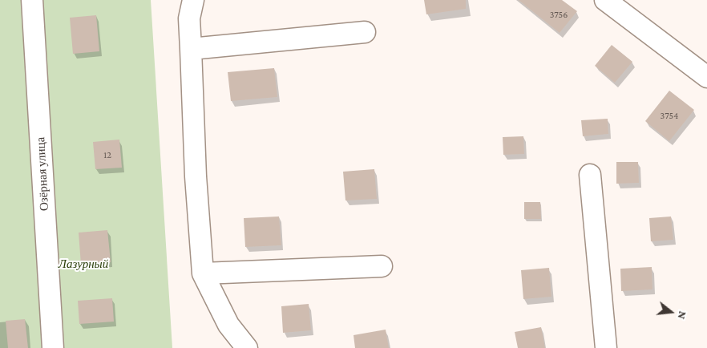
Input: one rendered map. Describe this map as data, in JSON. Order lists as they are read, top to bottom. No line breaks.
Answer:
{"streets":{"street":["Озёрная улица"]},"parks":["Лазурный"],"house_numbers":["3756","3754","12"],"north":"right"}
